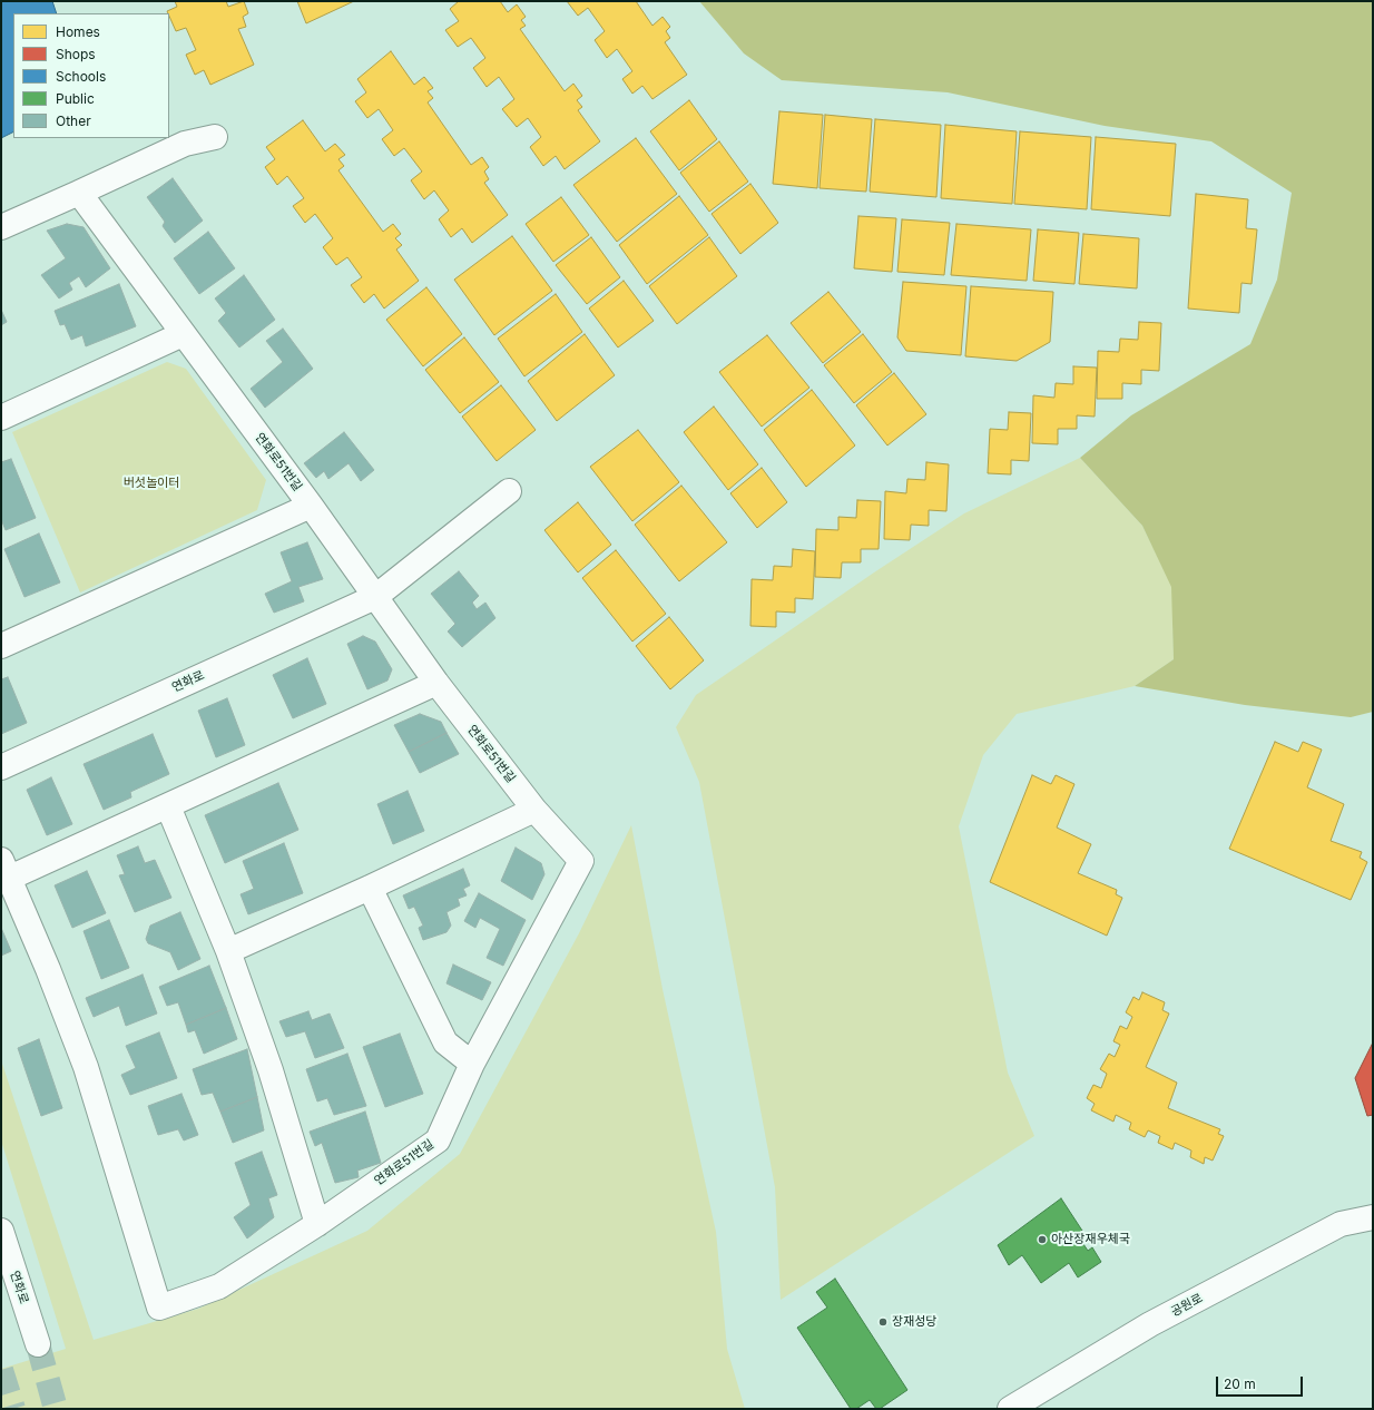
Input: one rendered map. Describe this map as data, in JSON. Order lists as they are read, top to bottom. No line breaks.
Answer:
{"streets":{"street":["연화로51번길","연화로","공원로"]},"crossings":[["연화로51번길","연화로"]],"parks":["버섯놀이터"],"places":["아산장재우체국","장재성당"],"legend":["Homes","Shops","Schools","Public","Other"],"scale_bar":"20 m"}
